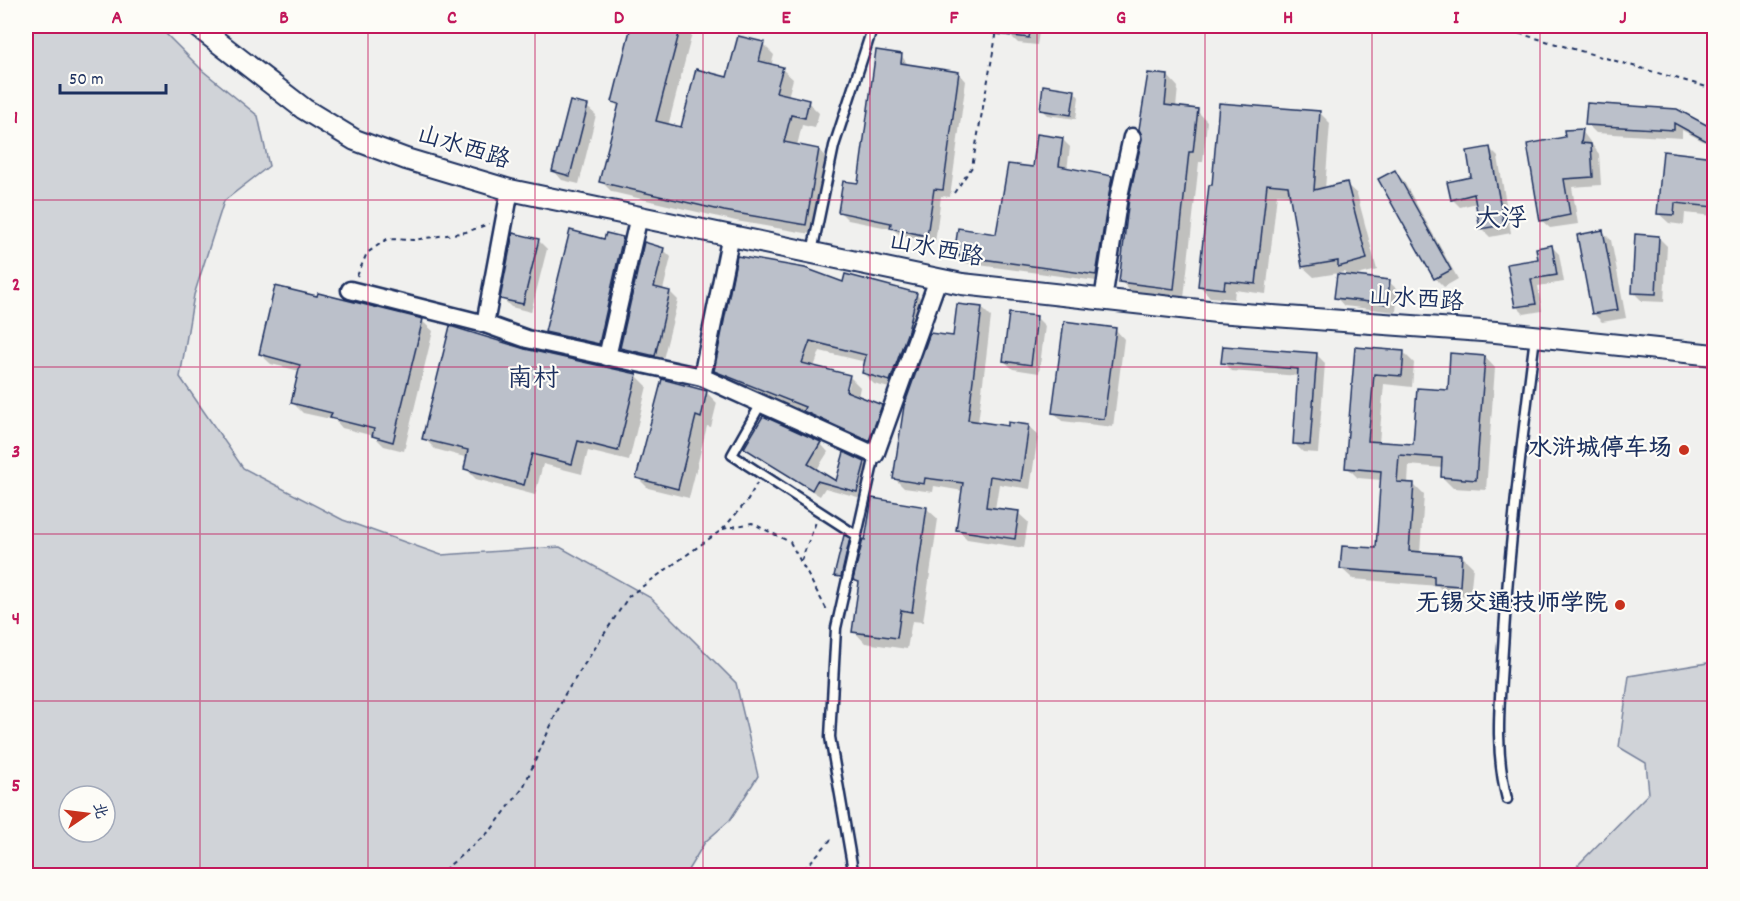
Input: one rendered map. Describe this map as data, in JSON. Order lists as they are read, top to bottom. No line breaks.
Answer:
{"streets":{"street":["山水西路"]},"districts":["大浮","南村"],"places":["水浒城停车场","无锡交通技师学院"],"scale_bar":"50 m","north":"right","grid":{"columns":["A","B","C","D","E","F","G","H","I","J"],"rows":["1","2","3","4","5"]}}
